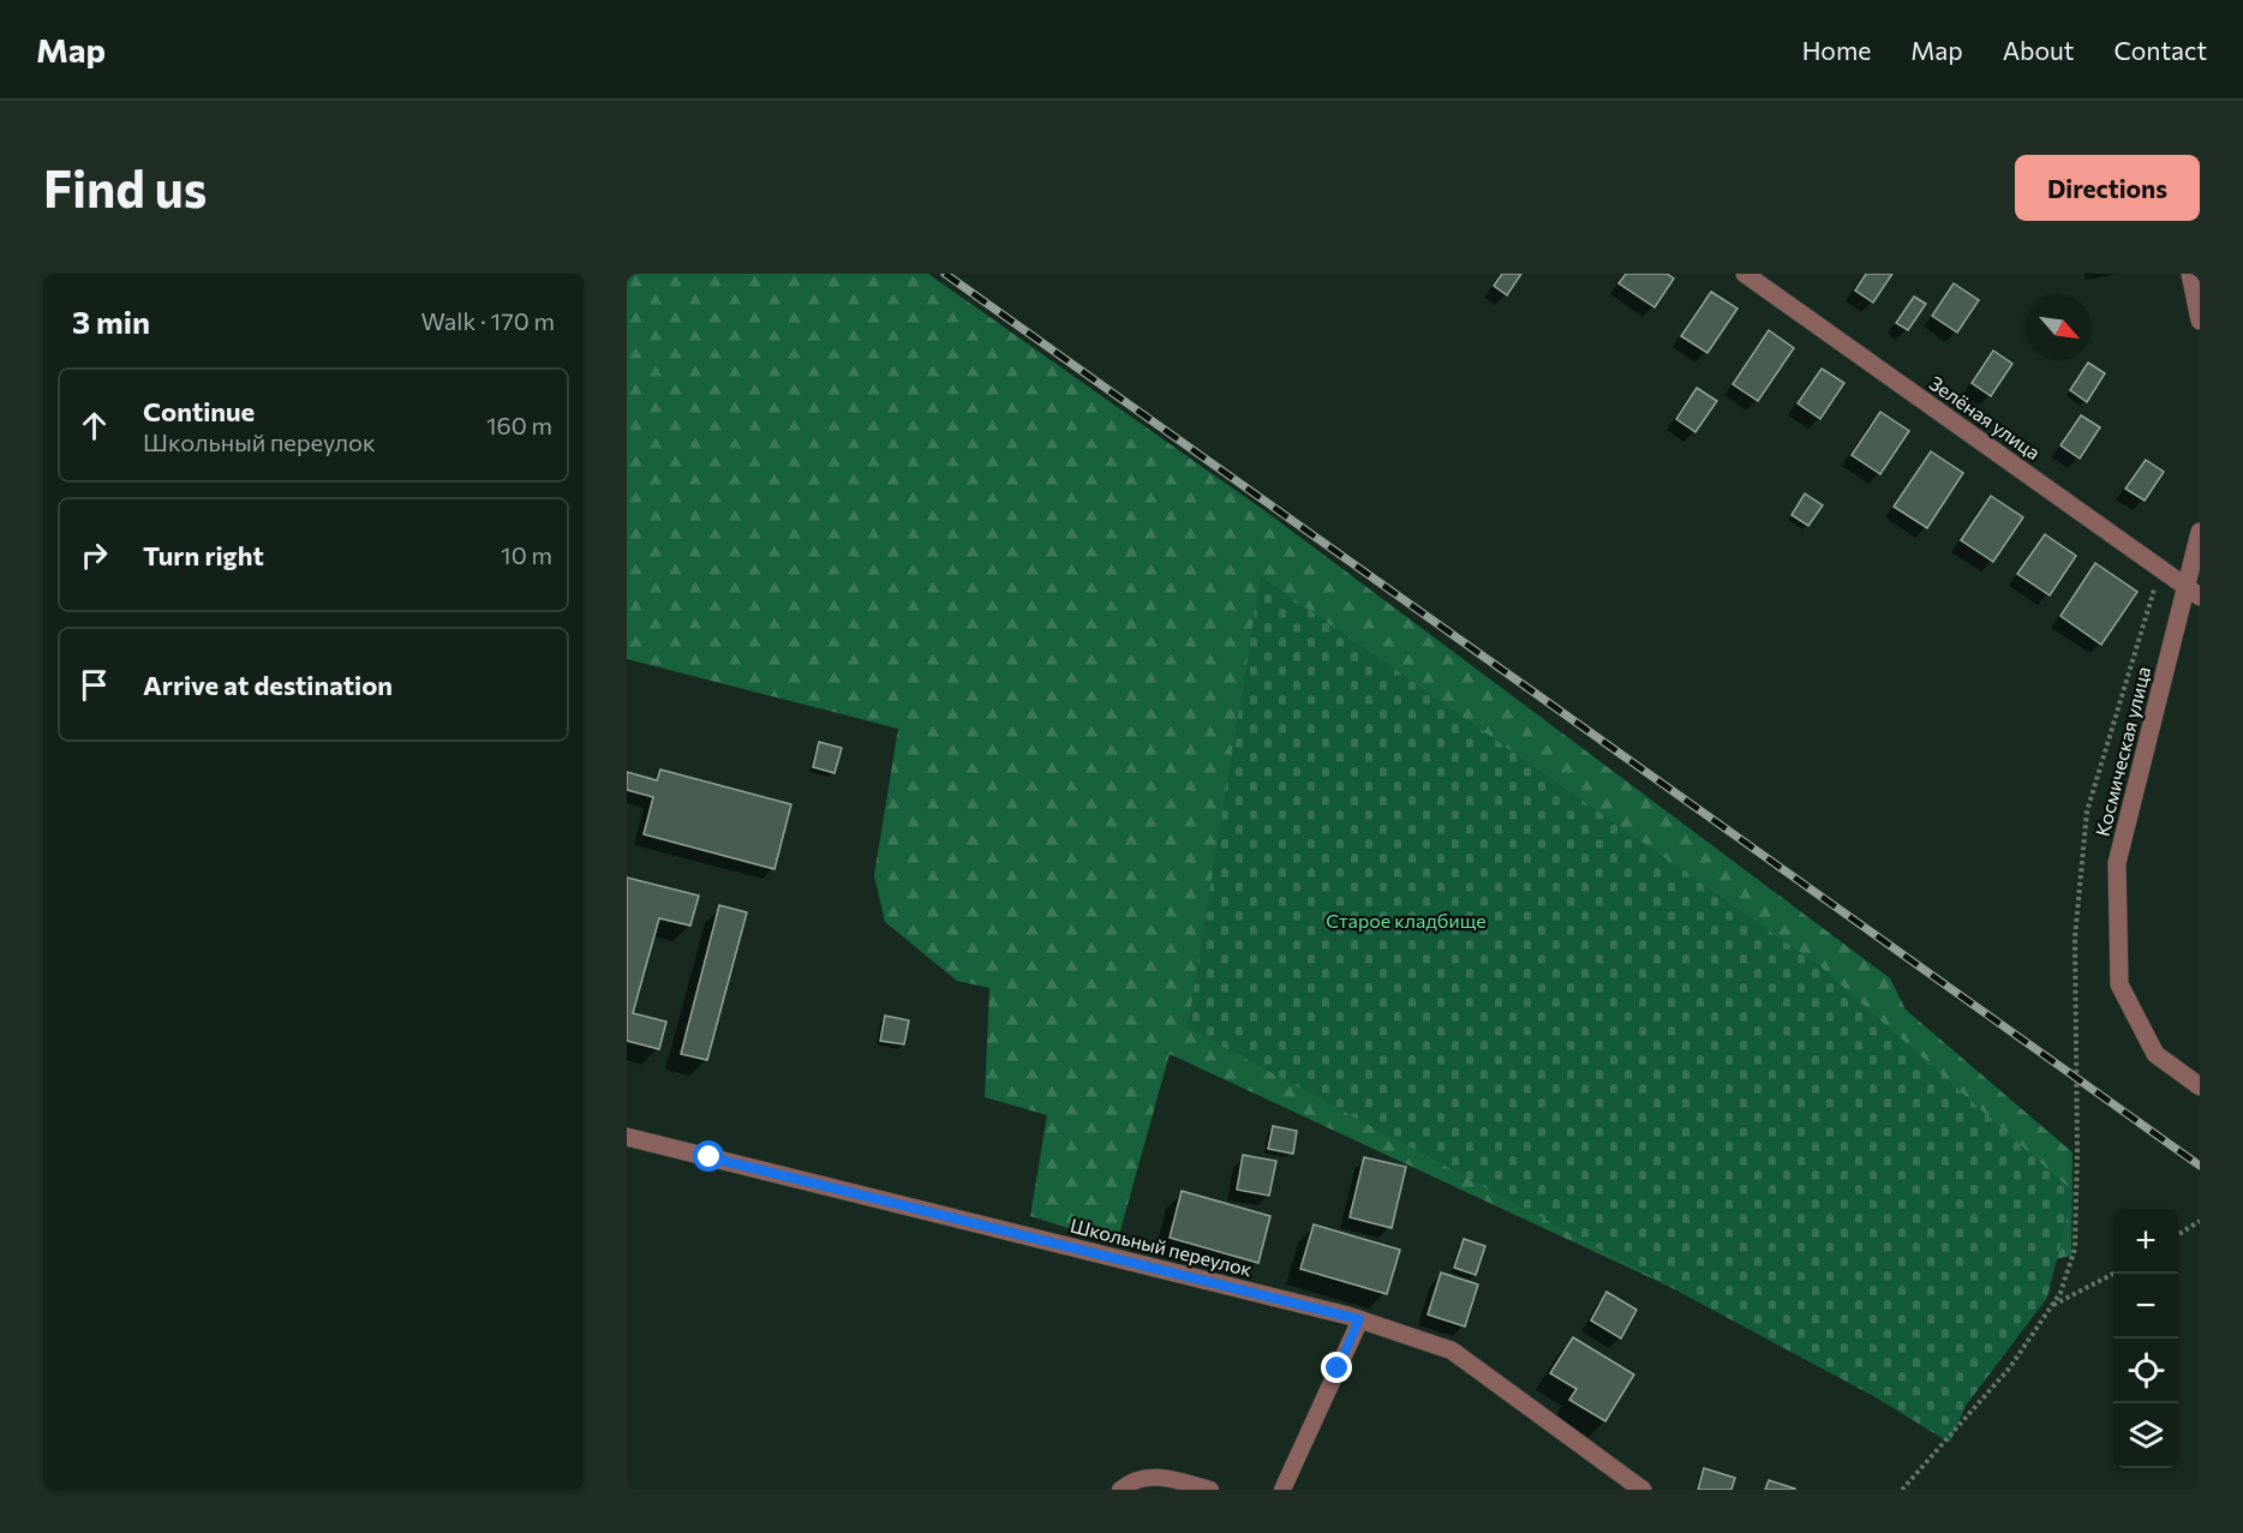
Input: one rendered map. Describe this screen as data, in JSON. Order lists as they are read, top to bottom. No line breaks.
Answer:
{"streets":{"street":["Зелёная улица","Космическая улица","Школьный переулок"]},"crossings":[["Зелёная улица","Космическая улица"]],"parks":["Старое кладбище"],"north":"bottom right","page":{"header":"Map","nav":["Home","Map","About","Contact"],"buttons":"Directions","title":"Find us","heading":["3 min","Walk · 170 m"],"list":[["Continue","Школьный переулок","160 m"],["Turn right","10 m"],"Arrive at destination"],"map_buttons":["+","−"]}}
